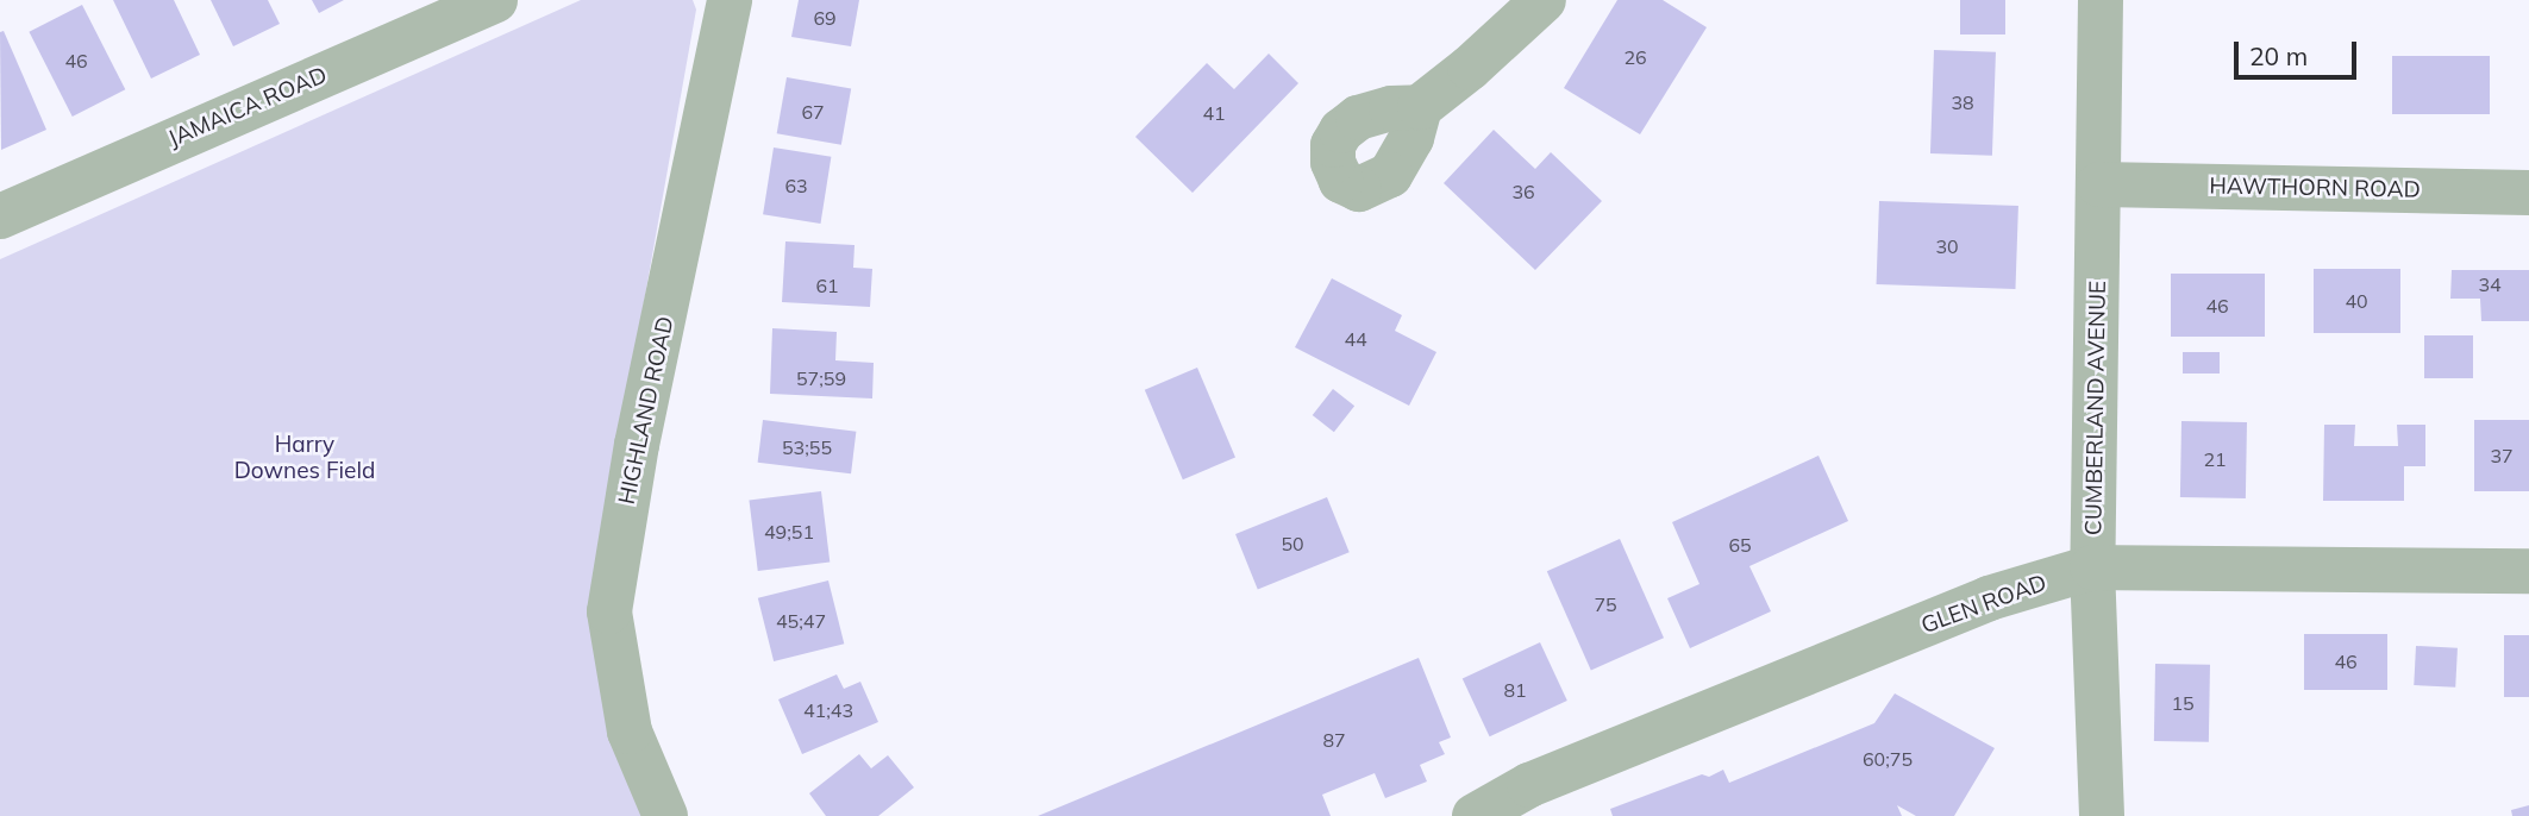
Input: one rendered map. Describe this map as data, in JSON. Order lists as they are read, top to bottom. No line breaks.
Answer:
{"streets":{"street":["JAMAICA ROAD","HAWTHORN ROAD","CUMBERLAND AVENUE","HIGHLAND ROAD","GLEN ROAD"]},"crossings":[["HAWTHORN ROAD","CUMBERLAND AVENUE"],["CUMBERLAND AVENUE","GLEN ROAD"]],"parks":["Harry Downes Field"],"house_numbers":["69","26","46","38","67","41","63","36","30","34","61","40","46","44","57;59","53;55","37","21","49;51","50","65","75","45;47","46","81","15","41;43","87","60;75"],"scale_bar":"20 m"}
